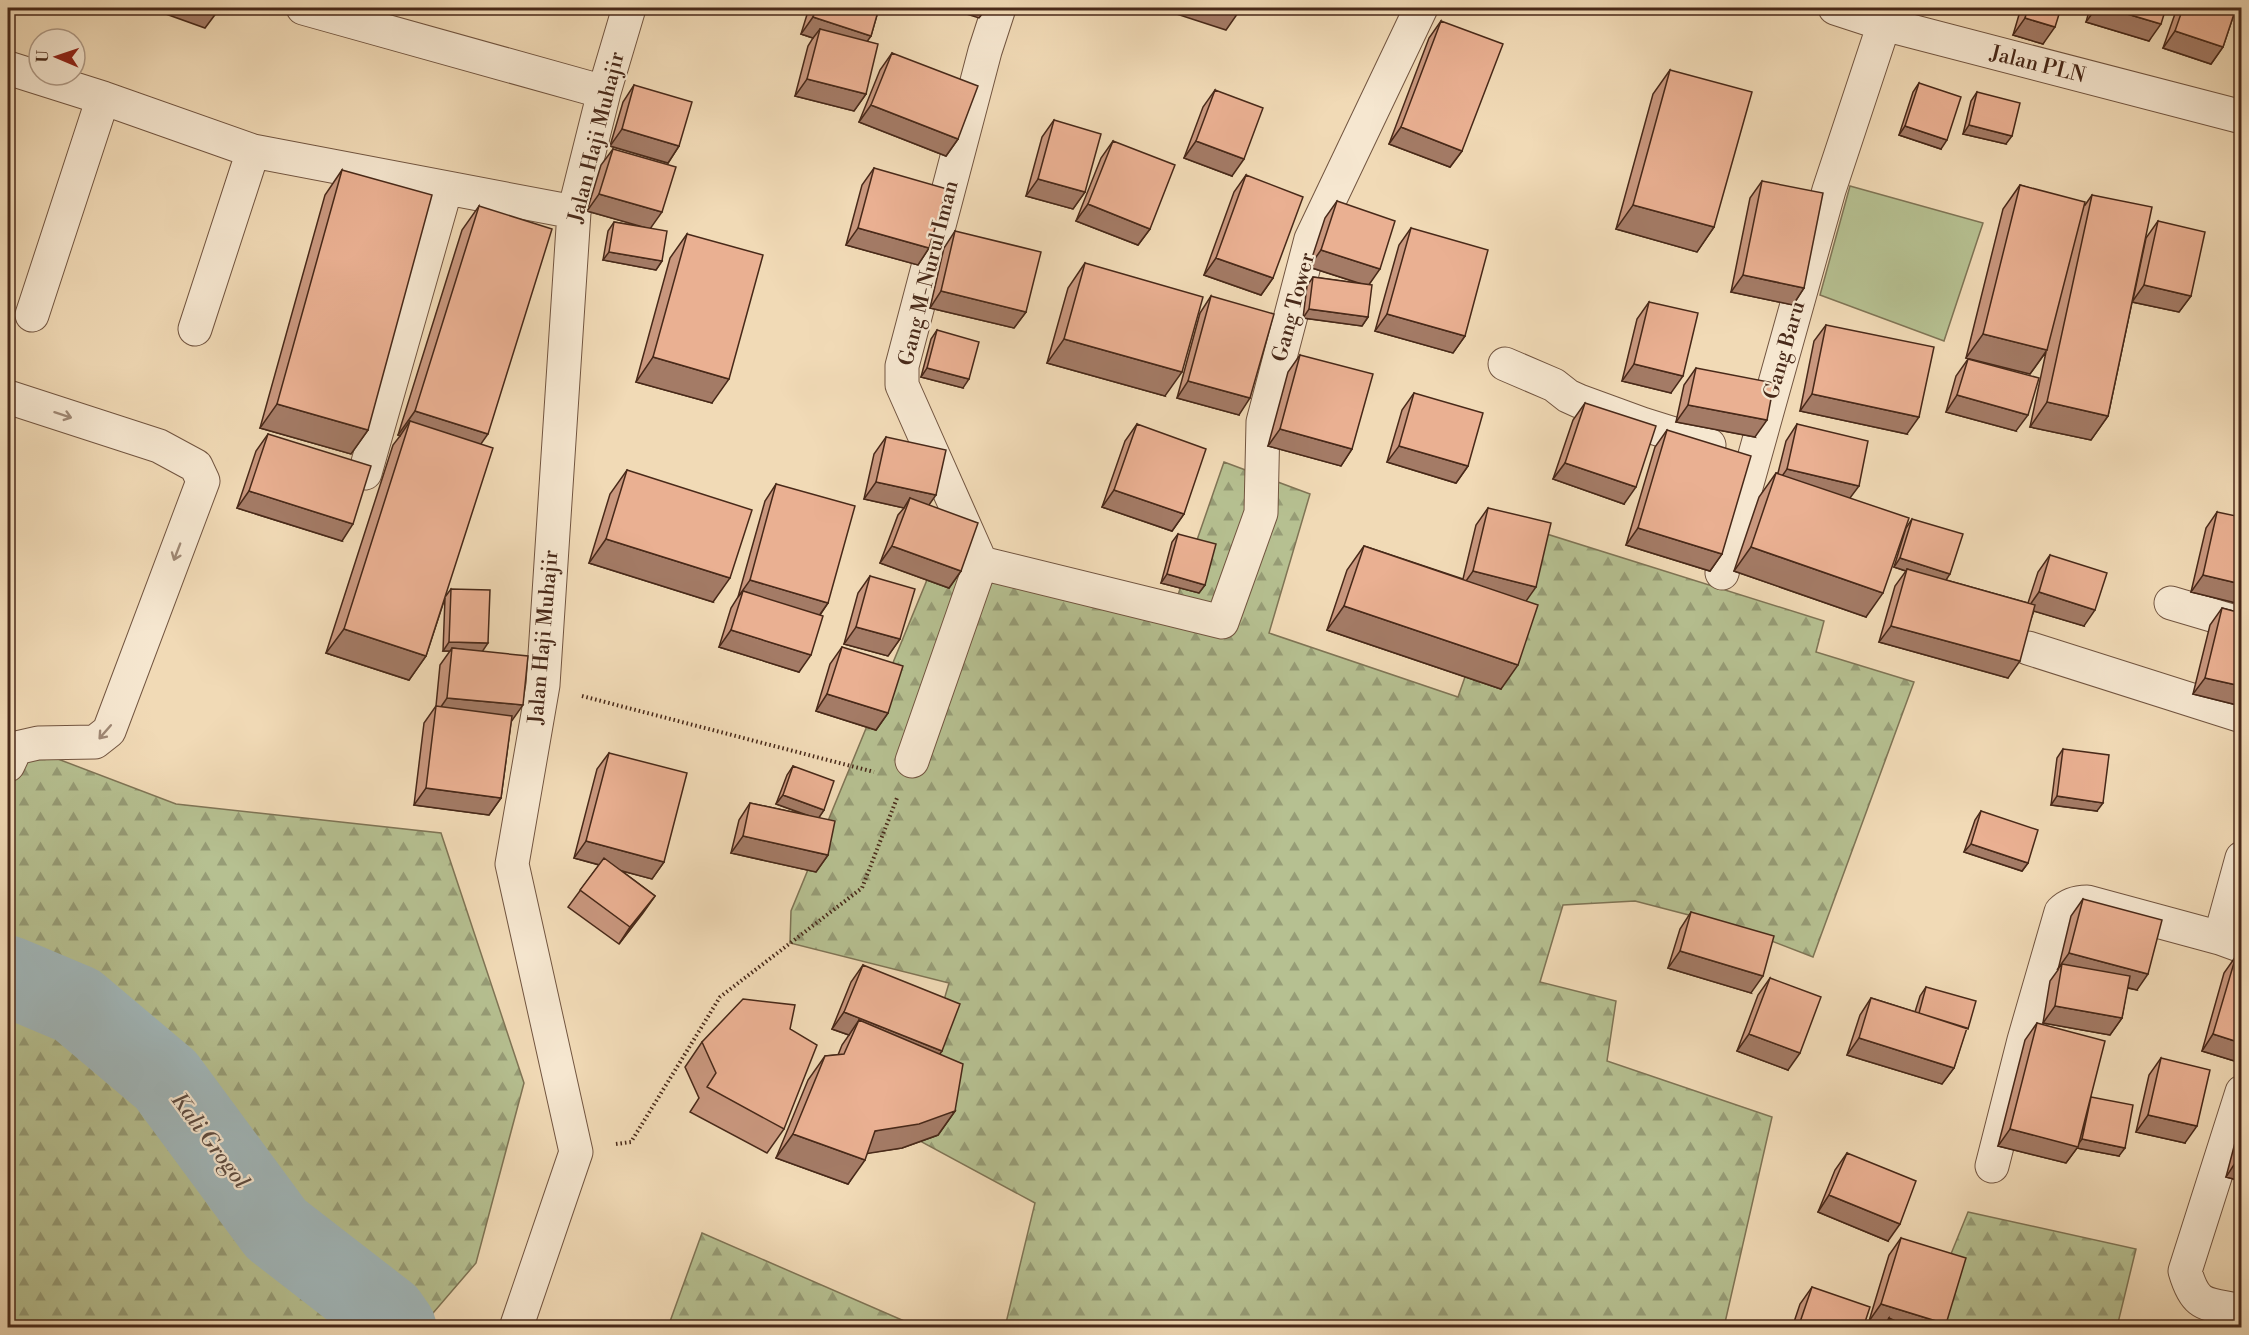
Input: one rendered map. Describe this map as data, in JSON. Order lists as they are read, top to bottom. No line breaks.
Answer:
{"streets":{"street":["Jalan PLN","Jalan Haji Muhajir","Gang M-Nurul Iman","Gang Tower","Gang Baru"]},"crossings":[["Jalan PLN","Gang Baru"],["Gang M-Nurul Iman","Gang Tower"]],"water":["Kali Grogol"],"north":"left"}
